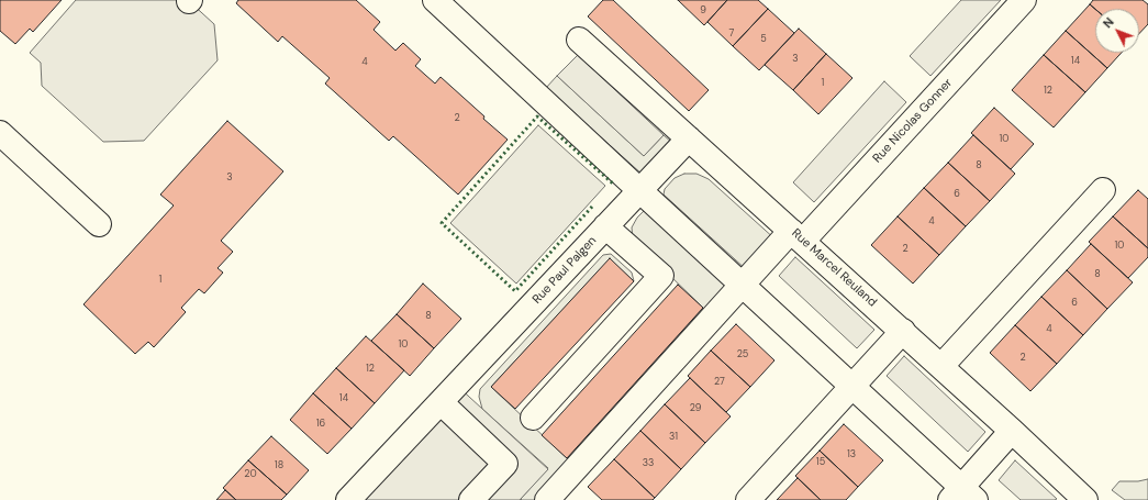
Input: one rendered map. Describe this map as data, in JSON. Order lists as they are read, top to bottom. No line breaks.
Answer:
{"streets":{"street":["Rue Nicolas Gonner","Rue Marcel Reuland","Rue Paul Palgen"]},"crossings":[["Rue Nicolas Gonner","Rue Marcel Reuland"],["Rue Marcel Reuland","Rue Paul Palgen"]],"house_numbers":["9","7","5","3","14","4","1","12","2","10","8","3","6","4","10","2","8","1","6","8","4","10","25","2","12","27","14","29","16","31","13","15","33","18","20"],"north":"top left"}
